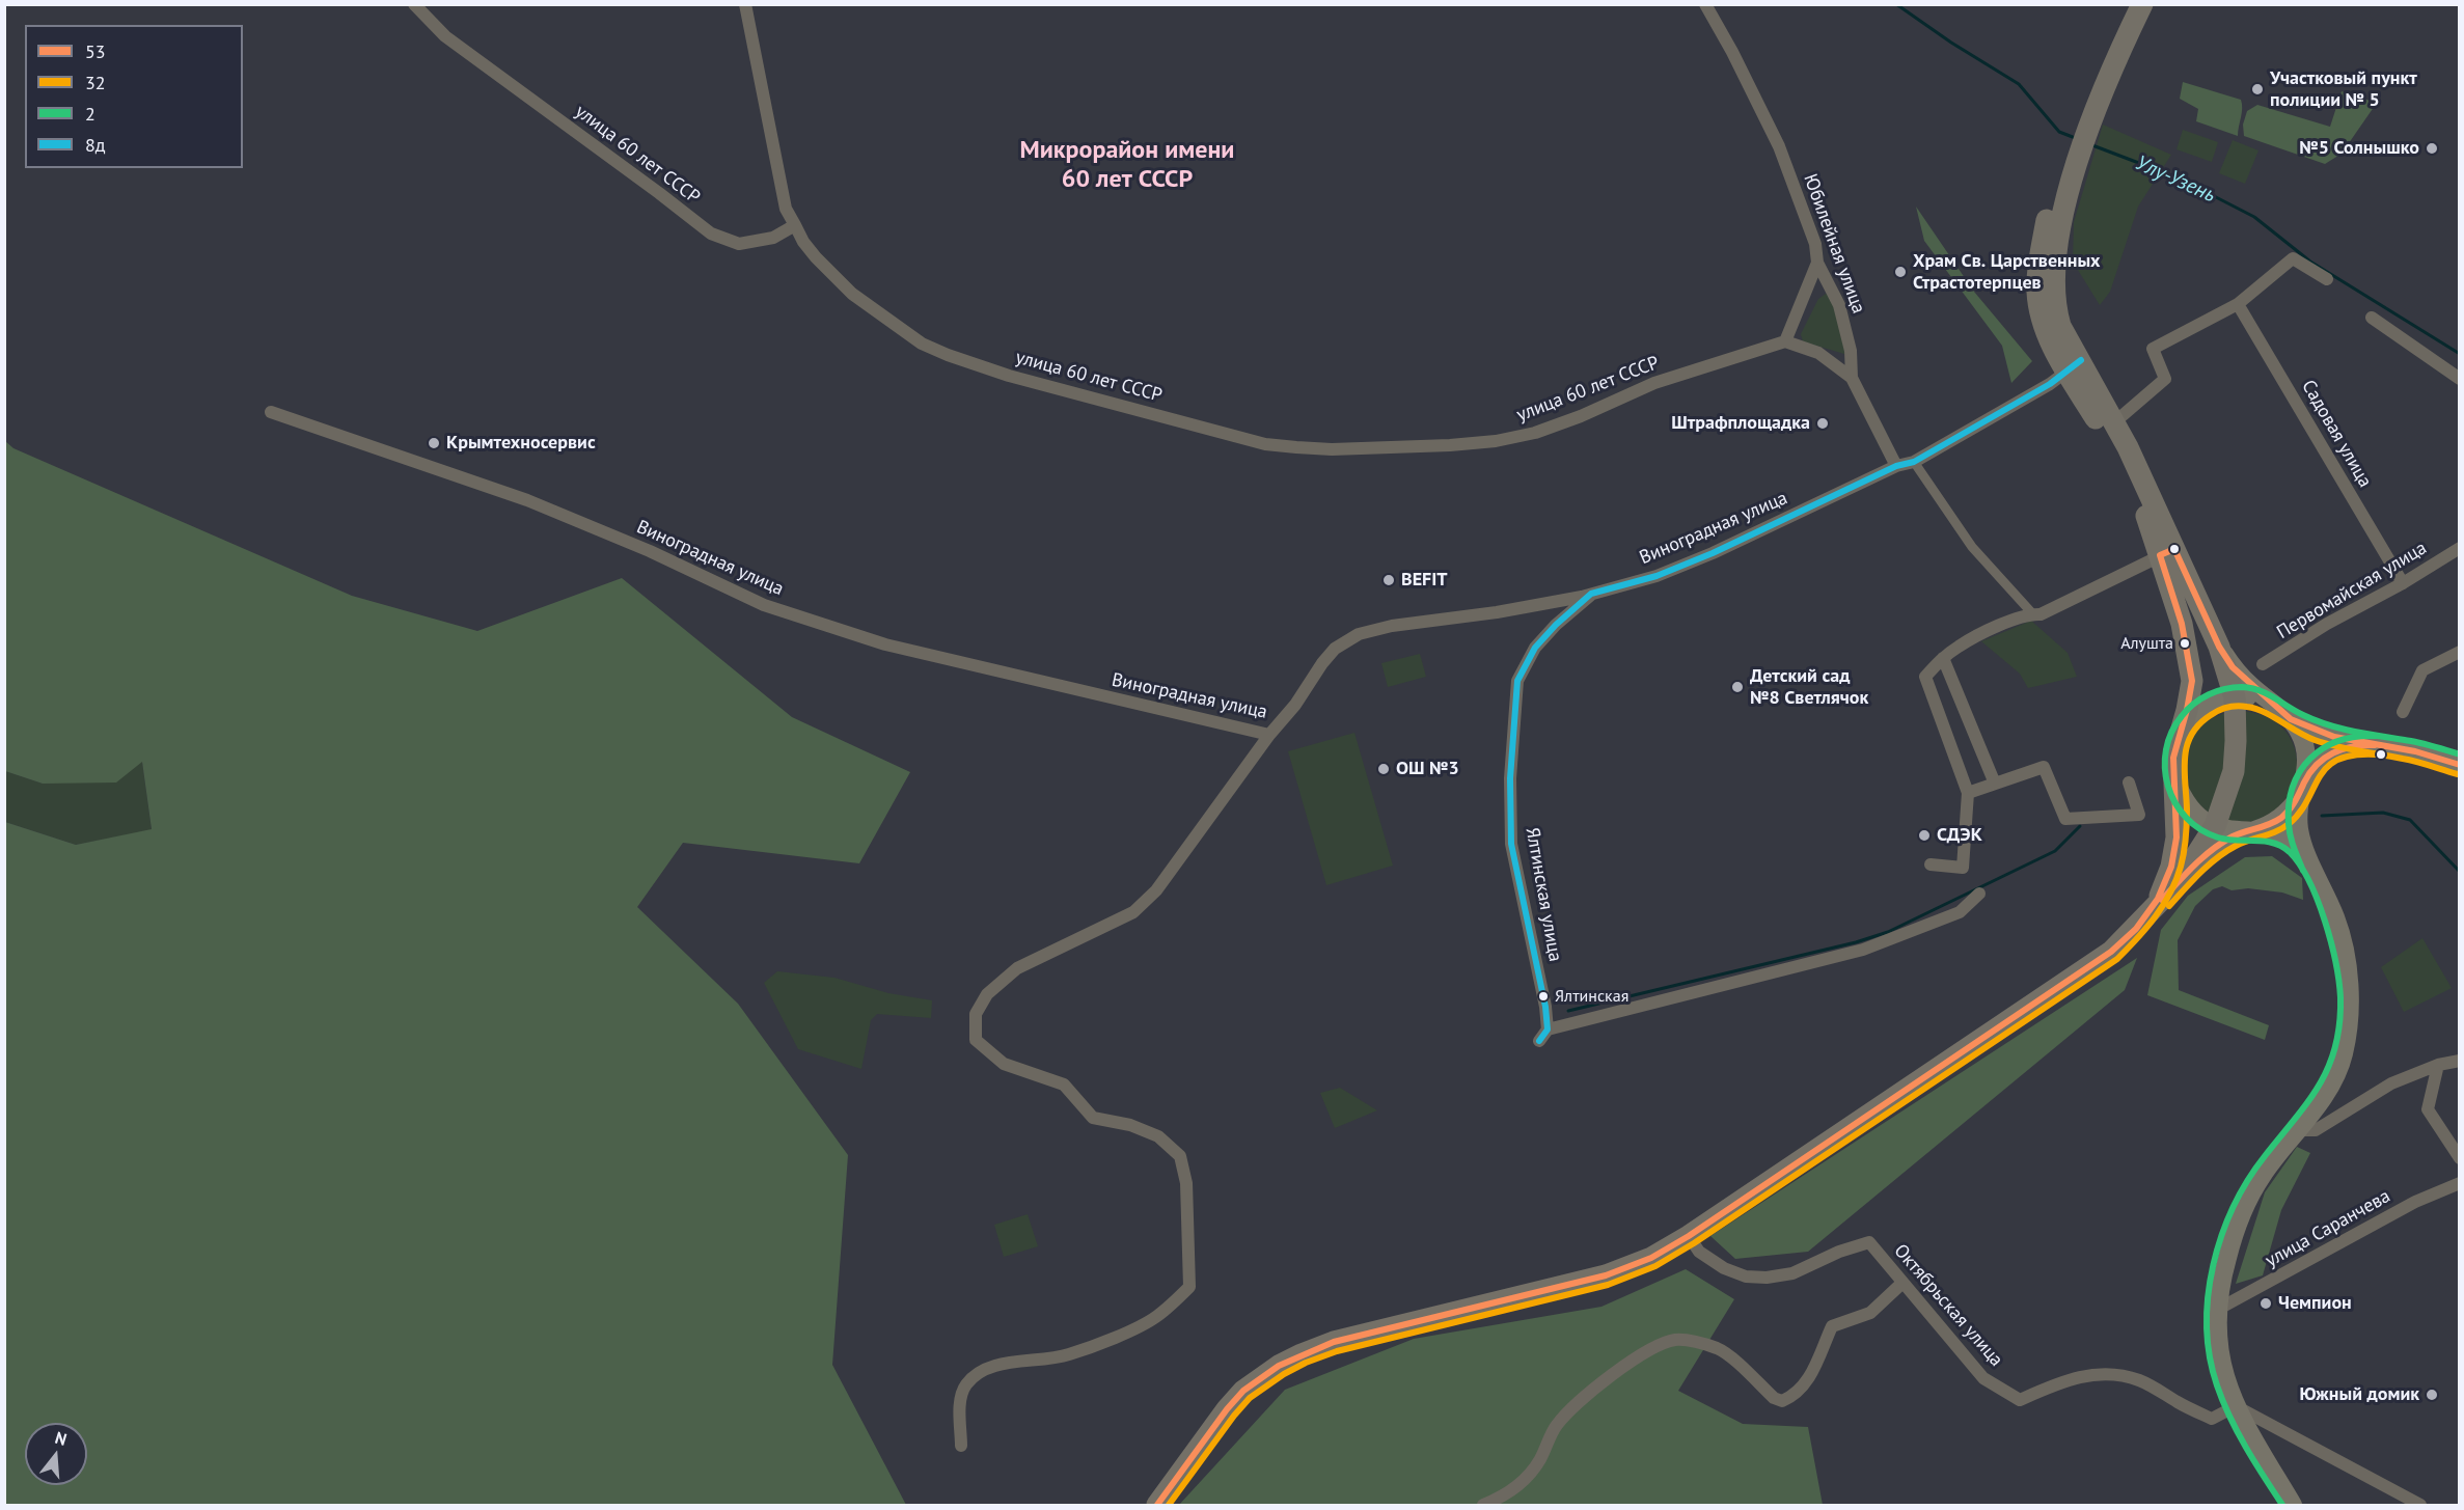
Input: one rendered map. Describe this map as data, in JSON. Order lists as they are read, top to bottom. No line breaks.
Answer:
{"streets":{"street":["улица 60 лет СССР","Юбилейная улица","Садовая улица","Виноградная улица","Первомайская улица","Ялтинская улица","улица Саранчева","Октябрьская улица"]},"crossings":[["Юбилейная улица","Виноградная улица"],["Садовая улица","Первомайская улица"],["Виноградная улица","Ялтинская улица"]],"districts":["Микрорайон имени 60 лет СССР"],"water":["Улу-Узень"],"places":["Участковый пункт полиции № 5","№5 Солнышко","Храм Св. Царственных Страстотерпцев","Штрафплощадка","Крымтехносервис","BEFIT","Алушта","Детский сад №8 Светлячок","ОШ №3","СДЭК","Ялтинская","Чемпион","Южный домик"],"lines":["transit line 8д","transit line 53","transit line 2","transit line 32"],"legend":["53","32","2","8д"],"north":"top"}
